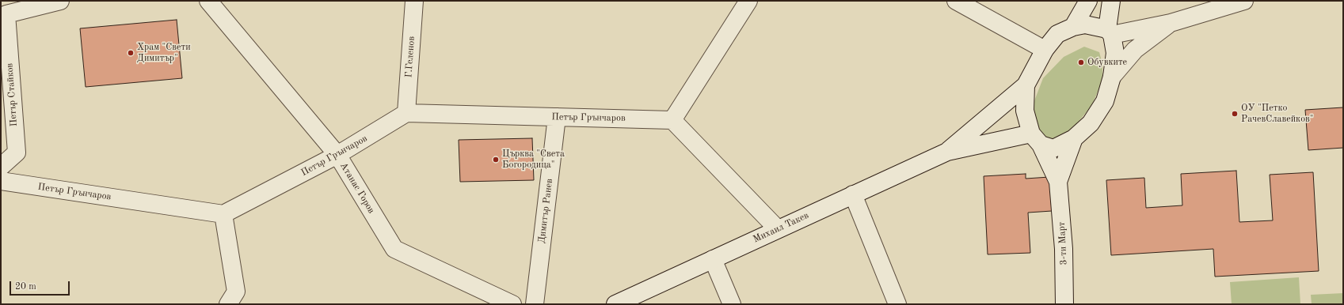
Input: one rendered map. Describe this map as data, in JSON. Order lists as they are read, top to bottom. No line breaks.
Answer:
{"streets":{"street":["Г.Геленов","Петър Стайков","Петър Грънчаров","Атанас Горов","Димитър Ранев","Михаил Такев","3-ти Март"]},"crossings":[["Г.Геленов","Петър Грънчаров"],["Петър Грънчаров","Атанас Горов"],["Петър Грънчаров","Димитър Ранев"]],"places":["Храм \"Свети Димитър\"","Обувките","ОУ \"Петко РачевСлавейков\"","Църква \"Света Богородица\""],"scale_bar":"20 m"}
